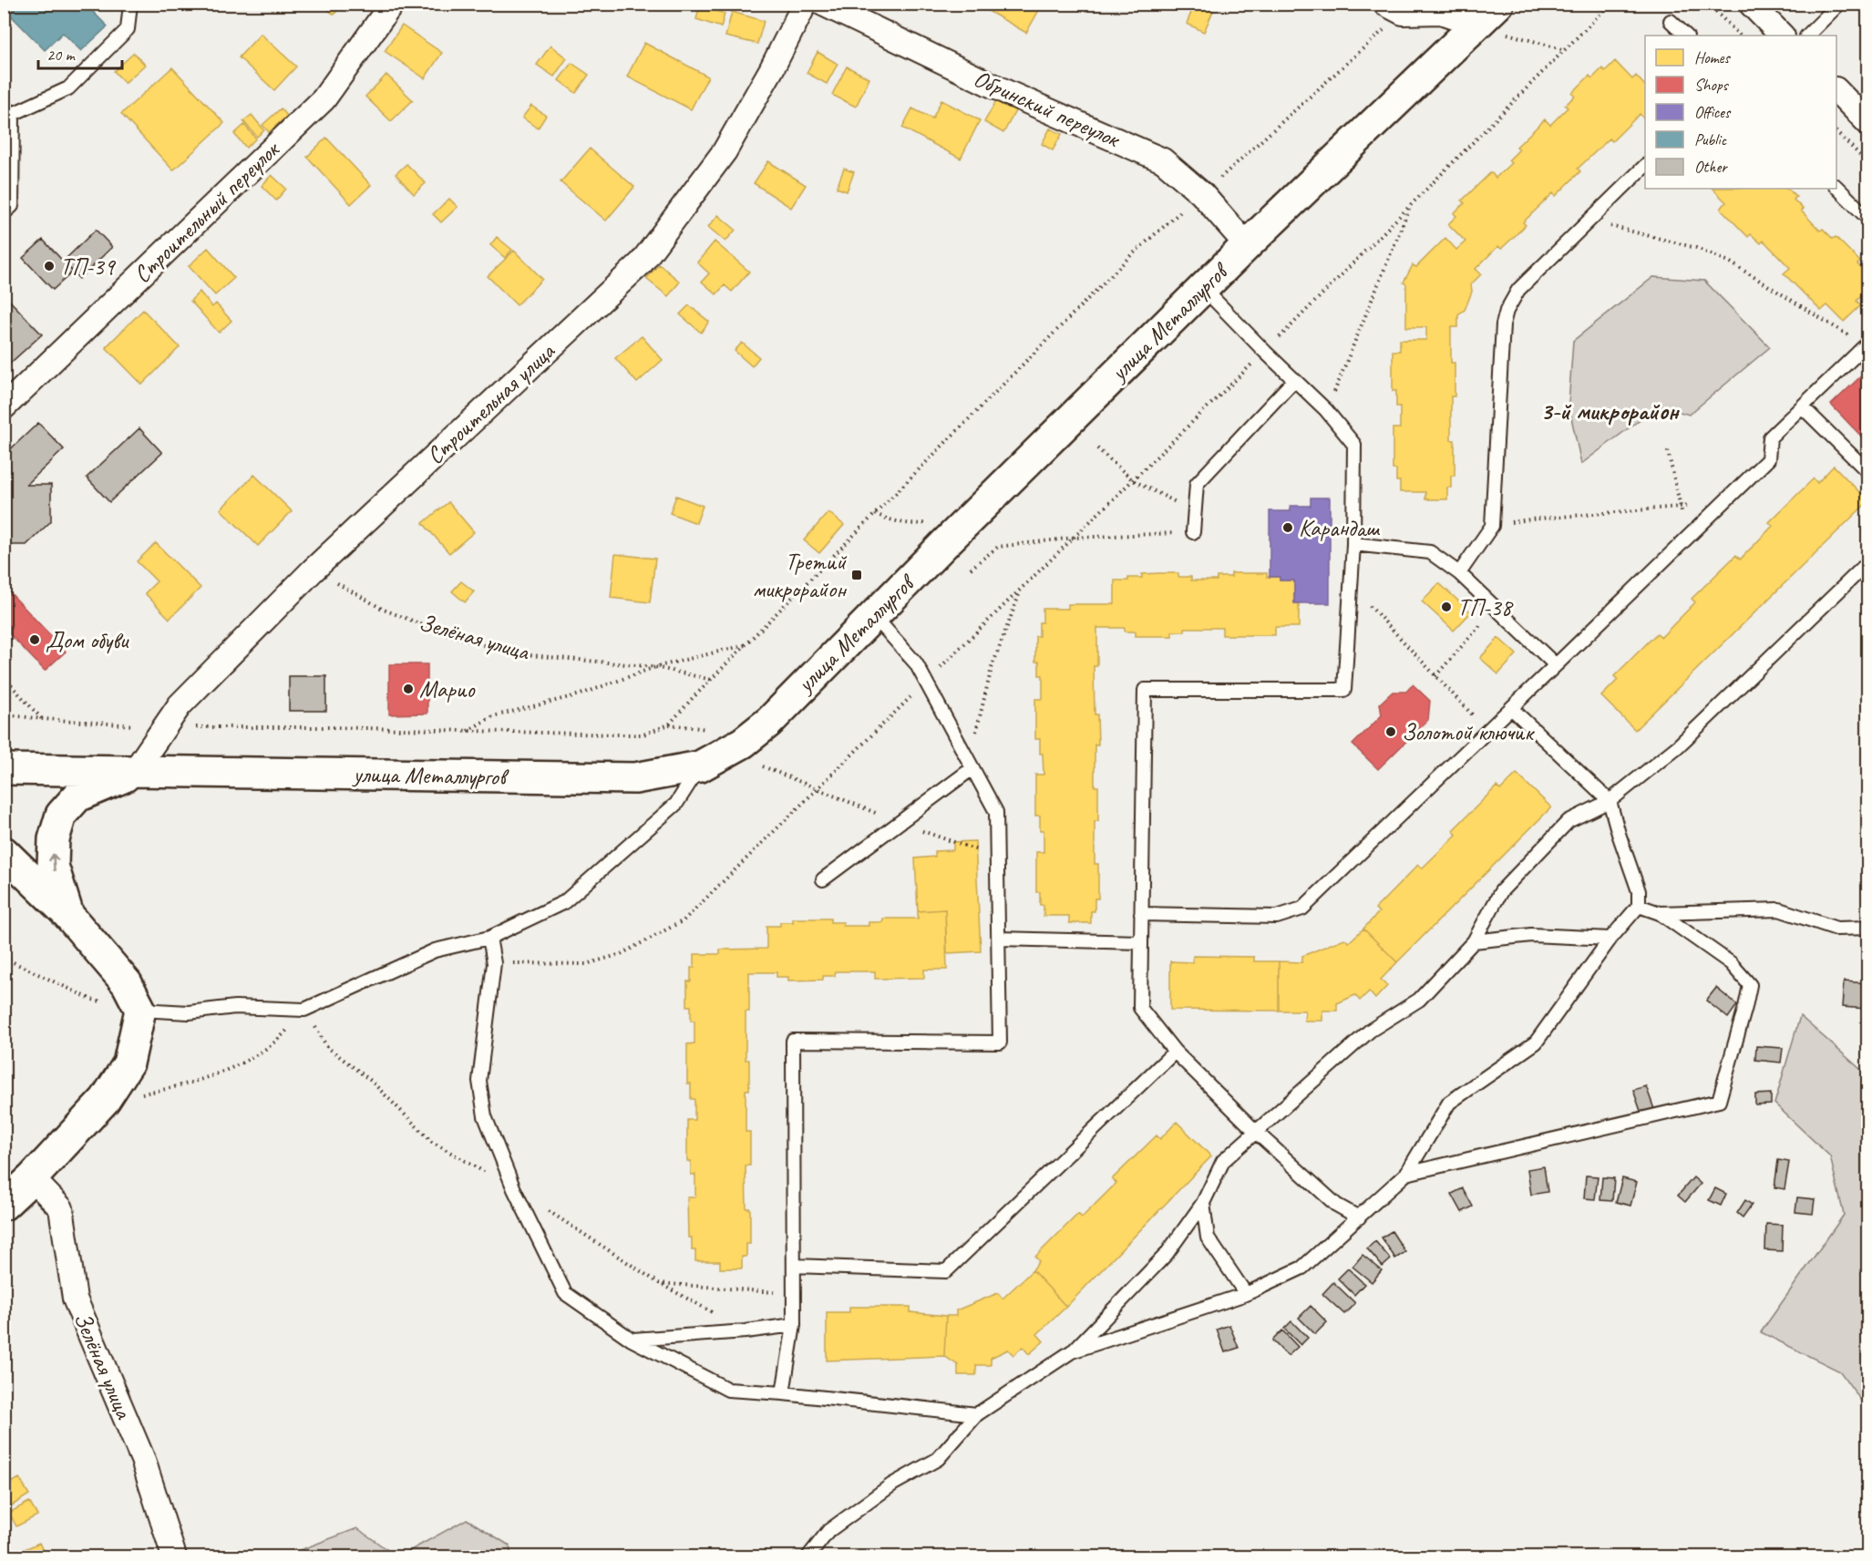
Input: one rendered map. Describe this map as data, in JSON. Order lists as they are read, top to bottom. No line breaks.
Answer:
{"streets":{"street":["Обринский переулок","Строительный переулок","улица Металлургов","Строительная улица","Зелёная улица"]},"crossings":[["Обринский переулок","улица Металлургов"],["улица Металлургов","Строительная улица"],["Строительная улица","Зелёная улица"]],"districts":["3-й микрорайон"],"places":{"other":["ТП-39","Карандаш","ТП-38","Дом обуви","Марио","Золотой ключик"],"transit":["Третий микрорайон"]},"legend":["Homes","Shops","Offices","Public","Other"],"scale_bar":"20 m"}
